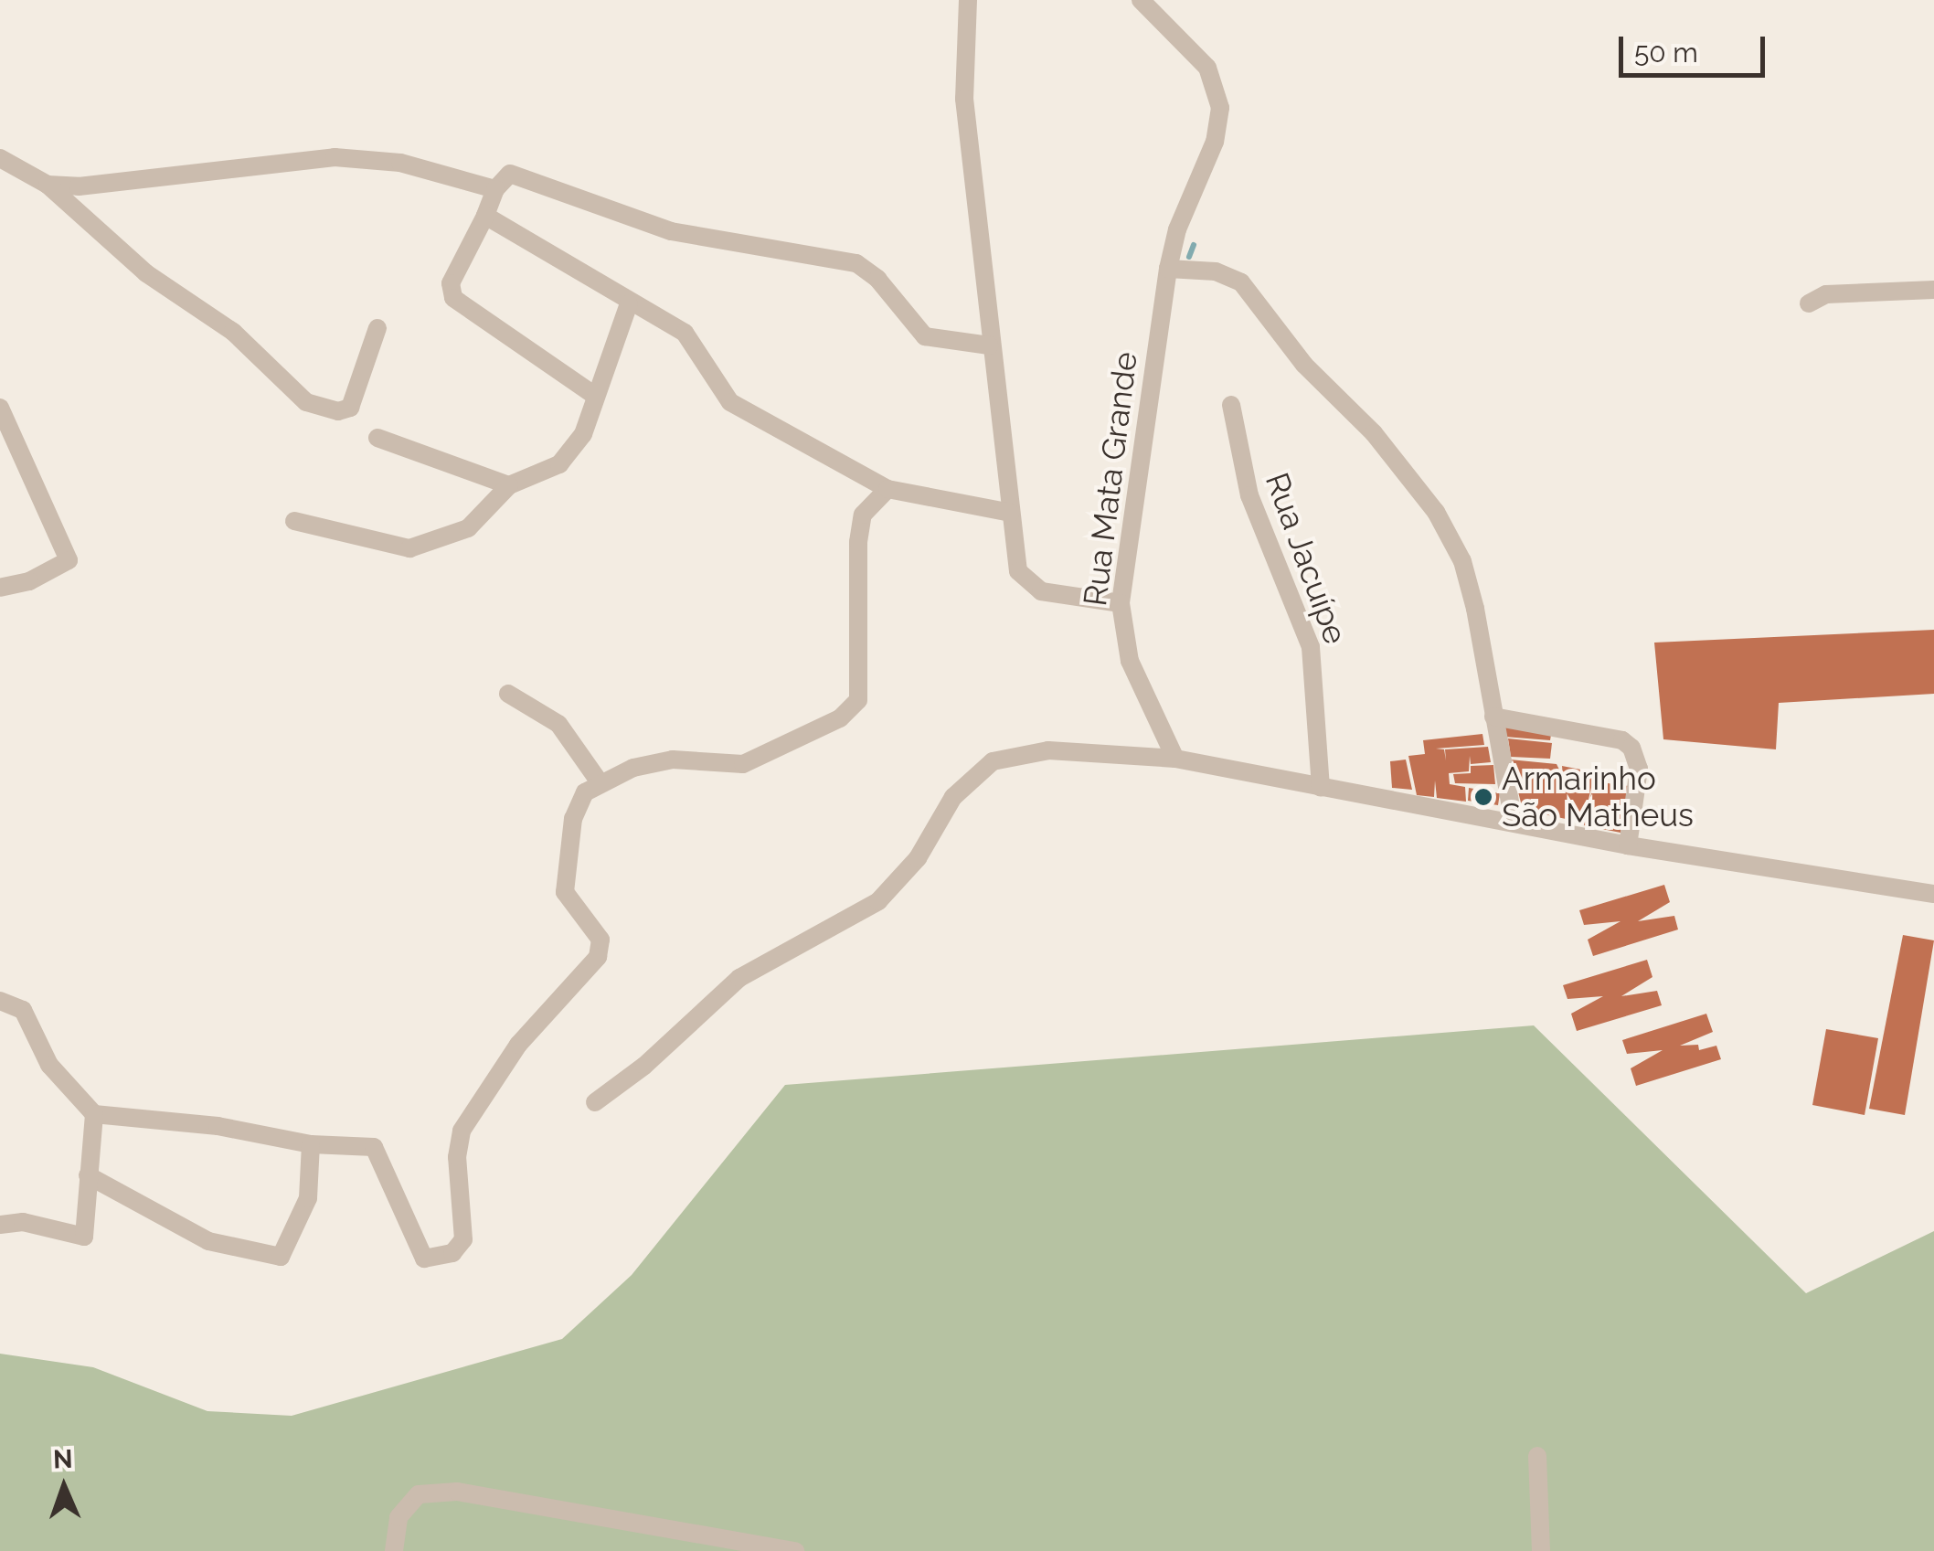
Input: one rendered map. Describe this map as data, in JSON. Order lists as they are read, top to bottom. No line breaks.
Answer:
{"streets":{"street":["Rua Mata Grande","Rua Jacuípe"]},"places":["Armarinho São Matheus"],"scale_bar":"50 m","north":"top"}
